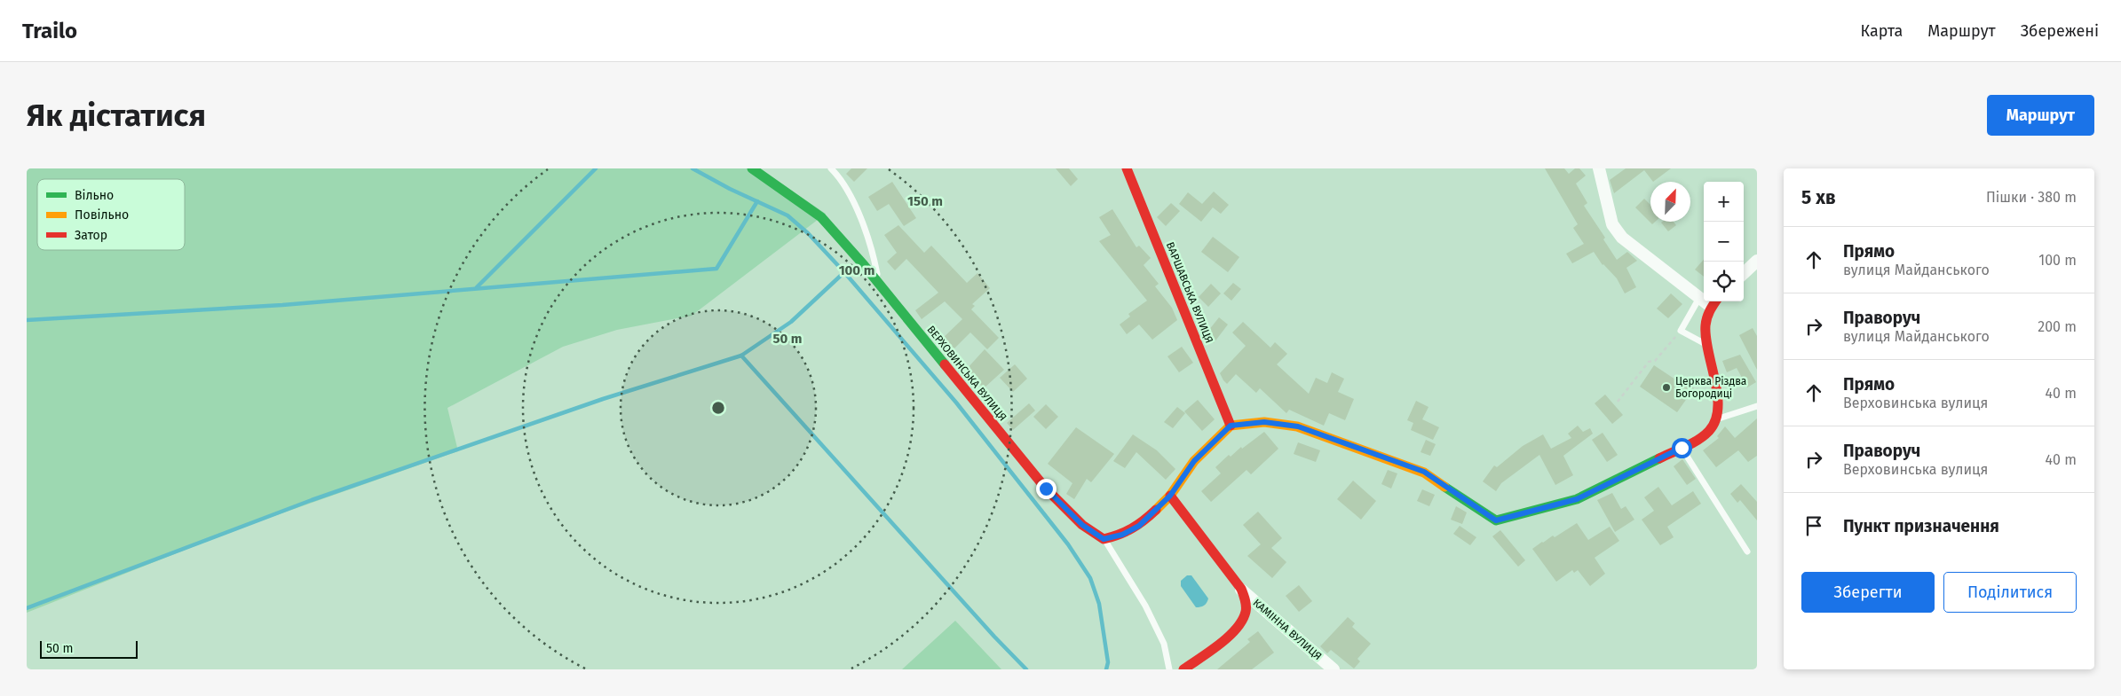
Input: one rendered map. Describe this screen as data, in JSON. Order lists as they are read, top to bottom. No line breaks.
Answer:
{"streets":{"street":["ВАРШАВСЬКА ВУЛИЦЯ","ВЕРХОВИНСЬКА ВУЛИЦЯ","КАМІННА ВУЛИЦЯ"]},"places":["Церква Різдва Богородиці"],"legend":["Вільно","Повільно","Затор"],"scale_bar":"50 m","north":"top right","page":{"header":"Trailo","nav":["Карта","Маршрут","Збережені"],"buttons":["Маршрут",["Зберегти","Поділитися"]],"title":"Як дістатися","heading":["5 хв","Пішки · 380 m"],"map_buttons":["+","−"],"list":[["Прямо","вулиця Майданського","100 m"],["Праворуч","вулиця Майданського","200 m"],["Прямо","Верховинська вулиця","40 m"],["Праворуч","Верховинська вулиця","40 m"],"Пункт призначення"],"scale":"50 m"},"rings":["150 m","100 m","50 m"]}
